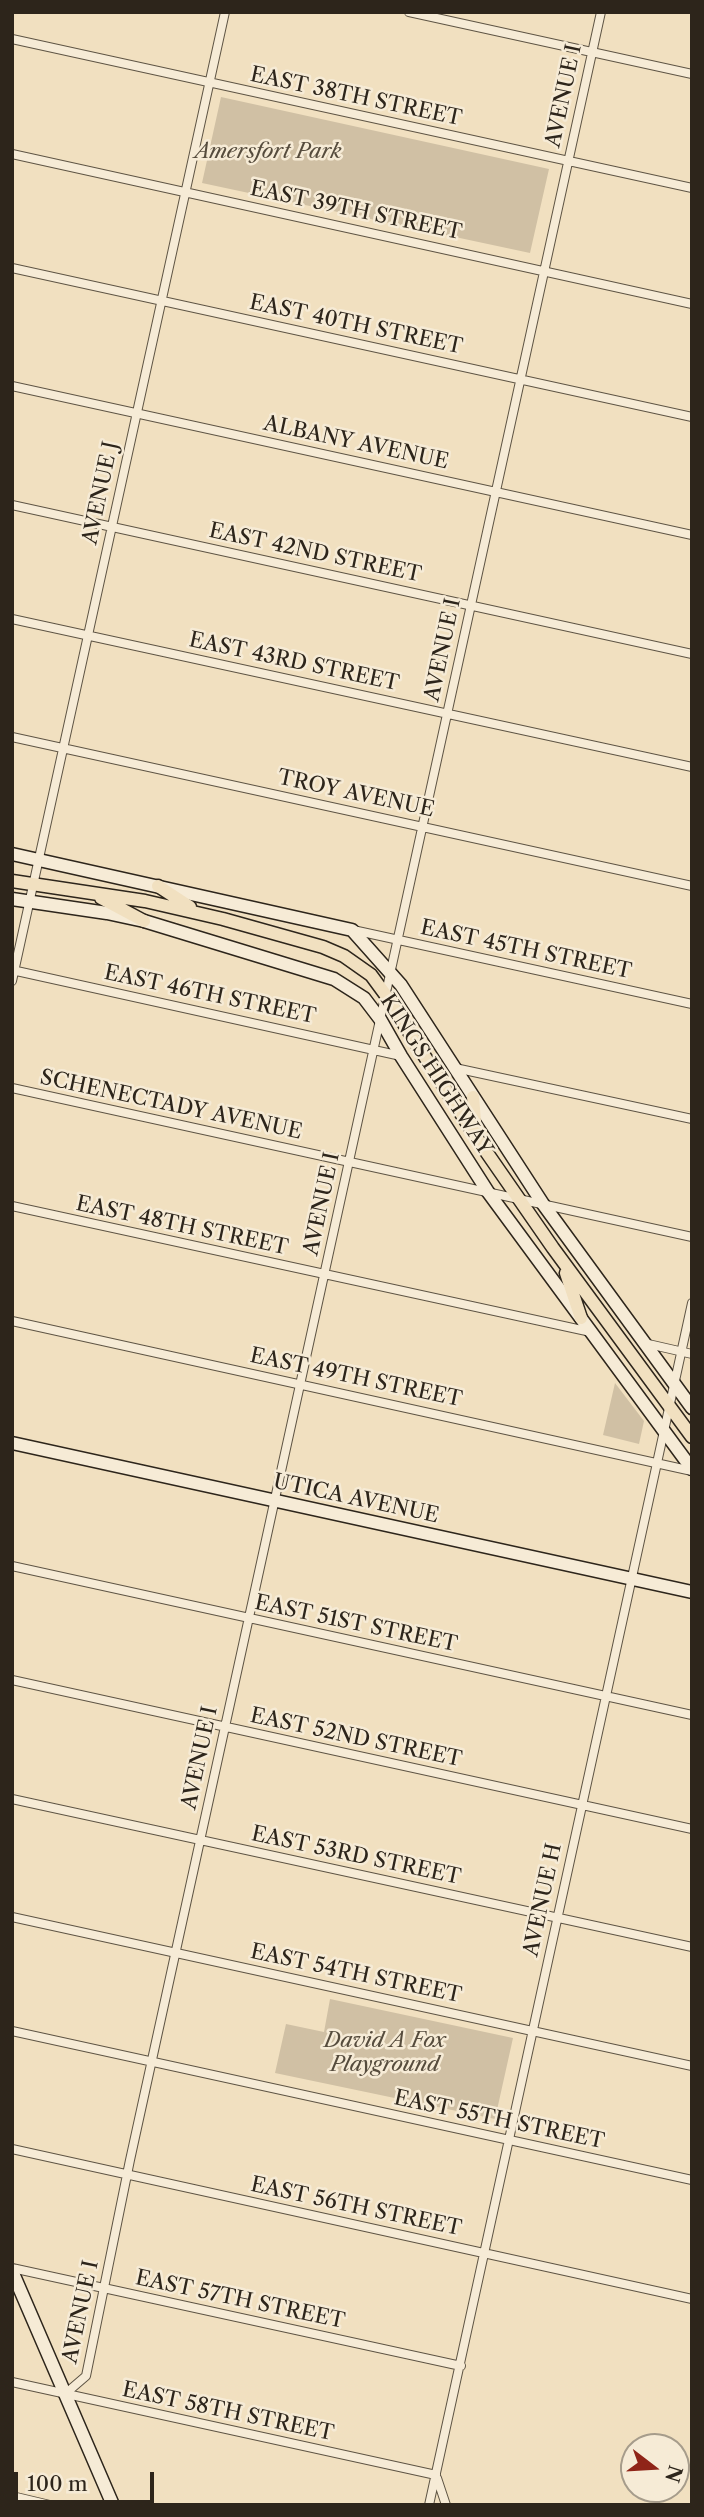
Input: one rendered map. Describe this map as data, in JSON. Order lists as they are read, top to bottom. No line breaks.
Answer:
{"streets":{"main road":["KINGS HIGHWAY"],"street":["AVENUE I","EAST 38TH STREET","EAST 39TH STREET","EAST 40TH STREET","ALBANY AVENUE","AVENUE J","EAST 42ND STREET","EAST 43RD STREET","TROY AVENUE","EAST 45TH STREET","EAST 46TH STREET","SCHENECTADY AVENUE","EAST 48TH STREET","EAST 49TH STREET","UTICA AVENUE","EAST 51ST STREET","EAST 52ND STREET","EAST 53RD STREET","AVENUE H","EAST 54TH STREET","EAST 55TH STREET","EAST 56TH STREET","EAST 57TH STREET","EAST 58TH STREET"]},"crossings":[["AVENUE I","EAST 38TH STREET"],["AVENUE I","EAST 39TH STREET"],["AVENUE I","EAST 40TH STREET"],["AVENUE I","ALBANY AVENUE"],["AVENUE I","EAST 42ND STREET"],["AVENUE I","EAST 43RD STREET"],["AVENUE I","TROY AVENUE"],["AVENUE I","EAST 45TH STREET"],["AVENUE I","EAST 46TH STREET"],["AVENUE I","KINGS HIGHWAY"],["AVENUE I","SCHENECTADY AVENUE"],["AVENUE I","EAST 48TH STREET"],["AVENUE I","EAST 49TH STREET"],["AVENUE I","UTICA AVENUE"],["AVENUE I","EAST 51ST STREET"],["AVENUE I","EAST 52ND STREET"],["AVENUE I","EAST 53RD STREET"],["AVENUE I","EAST 54TH STREET"],["AVENUE I","EAST 55TH STREET"],["AVENUE I","EAST 56TH STREET"],["AVENUE I","EAST 57TH STREET"],["AVENUE I","EAST 58TH STREET"],["EAST 38TH STREET","AVENUE J"],["EAST 39TH STREET","AVENUE J"],["EAST 40TH STREET","AVENUE J"],["ALBANY AVENUE","AVENUE J"],["AVENUE J","EAST 42ND STREET"],["AVENUE J","EAST 43RD STREET"],["AVENUE J","TROY AVENUE"],["AVENUE J","EAST 46TH STREET"],["AVENUE J","KINGS HIGHWAY"],["EAST 45TH STREET","KINGS HIGHWAY"],["EAST 46TH STREET","KINGS HIGHWAY"],["KINGS HIGHWAY","SCHENECTADY AVENUE"],["KINGS HIGHWAY","EAST 48TH STREET"],["KINGS HIGHWAY","EAST 49TH STREET"],["KINGS HIGHWAY","AVENUE H"],["EAST 49TH STREET","AVENUE H"],["UTICA AVENUE","AVENUE H"],["EAST 51ST STREET","AVENUE H"],["EAST 52ND STREET","AVENUE H"],["EAST 53RD STREET","AVENUE H"],["AVENUE H","EAST 54TH STREET"],["AVENUE H","EAST 55TH STREET"],["AVENUE H","EAST 56TH STREET"],["AVENUE H","EAST 57TH STREET"],["AVENUE H","EAST 58TH STREET"]],"parks":["Amersfort Park","David A Fox Playground"],"scale_bar":"100 m","north":"right"}
